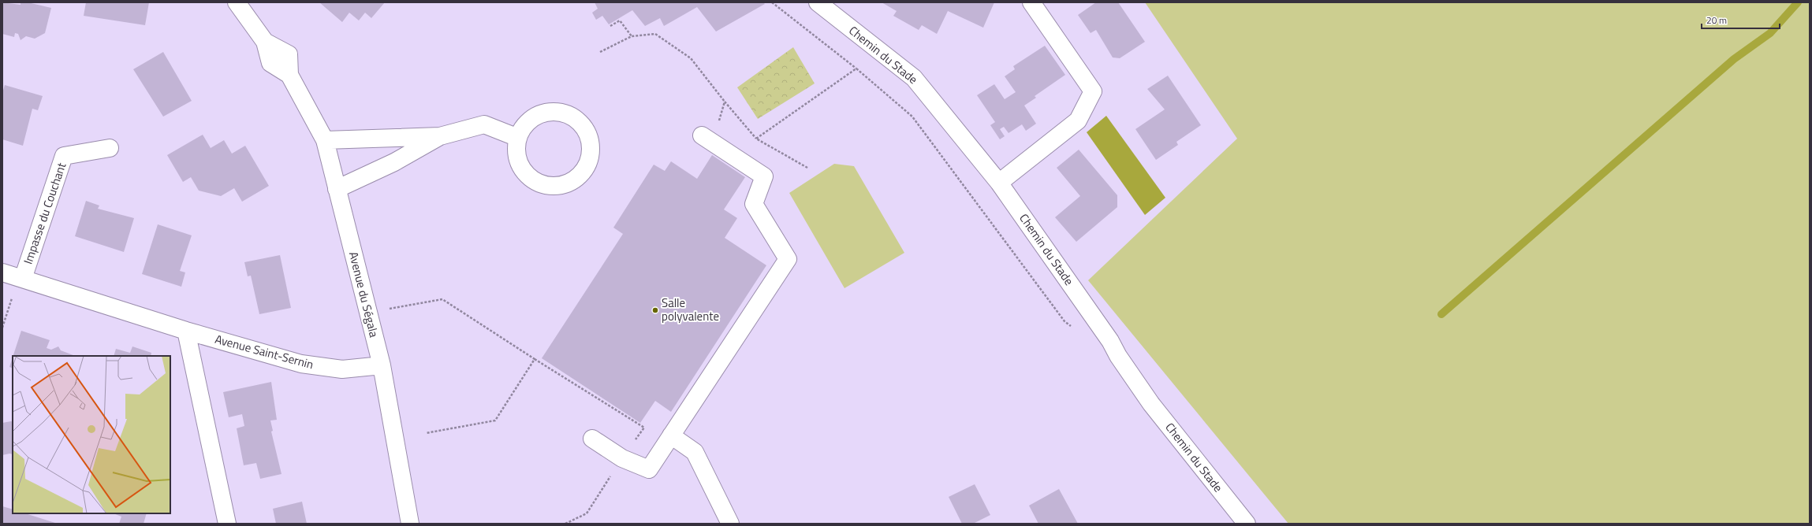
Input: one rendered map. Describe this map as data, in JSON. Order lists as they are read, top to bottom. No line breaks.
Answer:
{"streets":{"street":["Chemin du Stade","Impasse du Couchant","Avenue du Ségala","Avenue Saint-Sernin"]},"crossings":[["Impasse du Couchant","Avenue Saint-Sernin"],["Avenue du Ségala","Avenue Saint-Sernin"]],"places":["Salle polyvalente"],"scale_bar":"20 m"}
